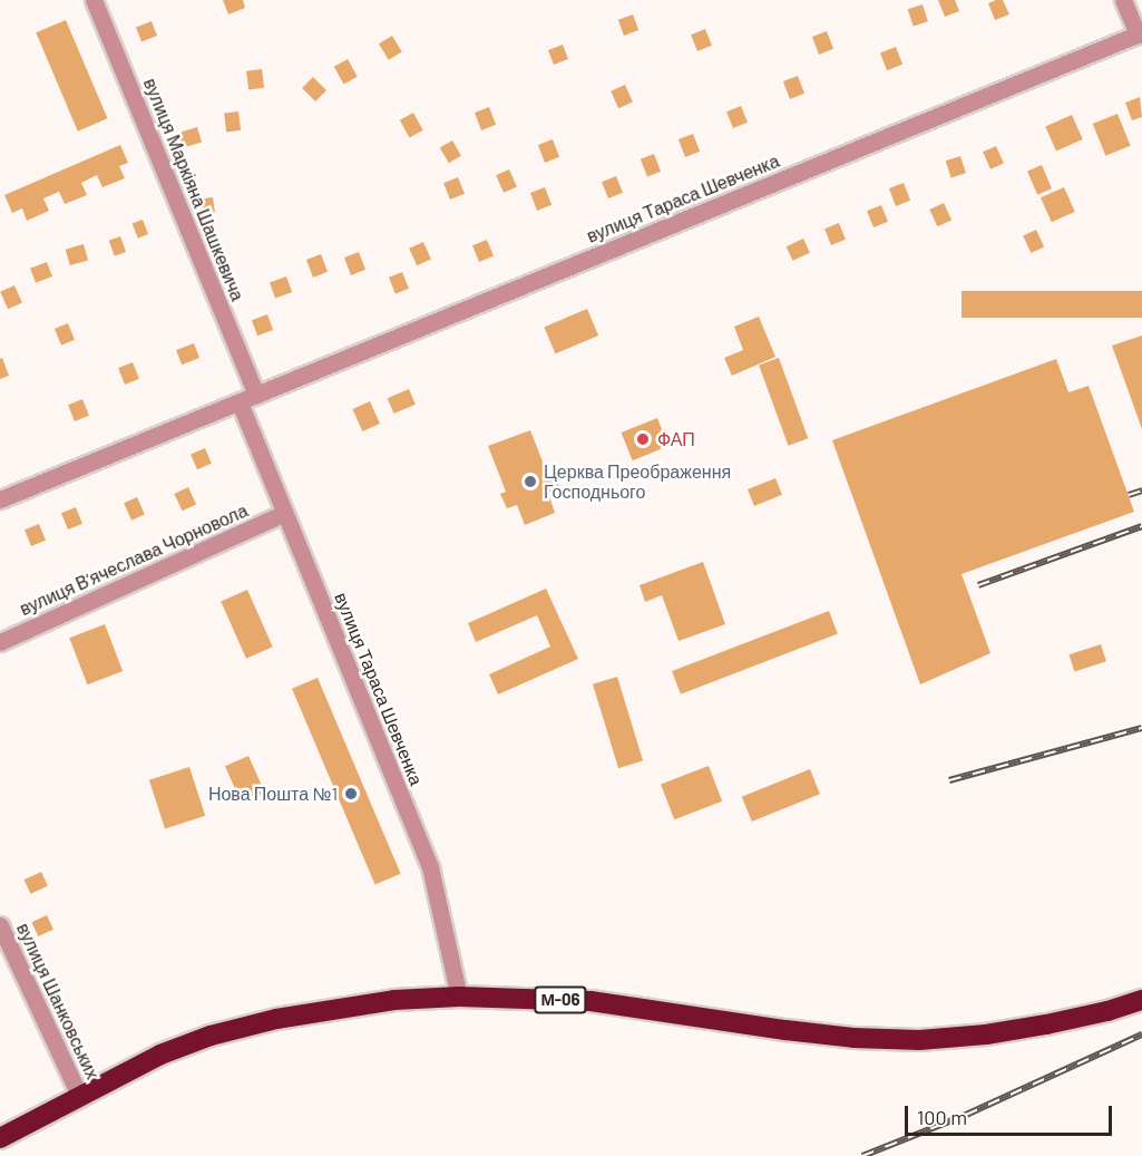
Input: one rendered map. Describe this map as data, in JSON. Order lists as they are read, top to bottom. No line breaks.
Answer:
{"streets":{"highway":["М-06"],"street":["вулиця Маркіяна Шашкевича","вулиця Тараса Шевченка","вулиця Вʼячеслава Чорновола","вулиця Шанковських"]},"crossings":[["вулиця Маркіяна Шашкевича","вулиця Тараса Шевченка"],["вулиця Тараса Шевченка","вулиця Вʼячеслава Чорновола"],["вулиця Тараса Шевченка","М-06"],["М-06","вулиця Шанковських"]],"places":["ФАП","Церква Преображення Господнього","Нова Пошта №1"],"scale_bar":"100 m"}
